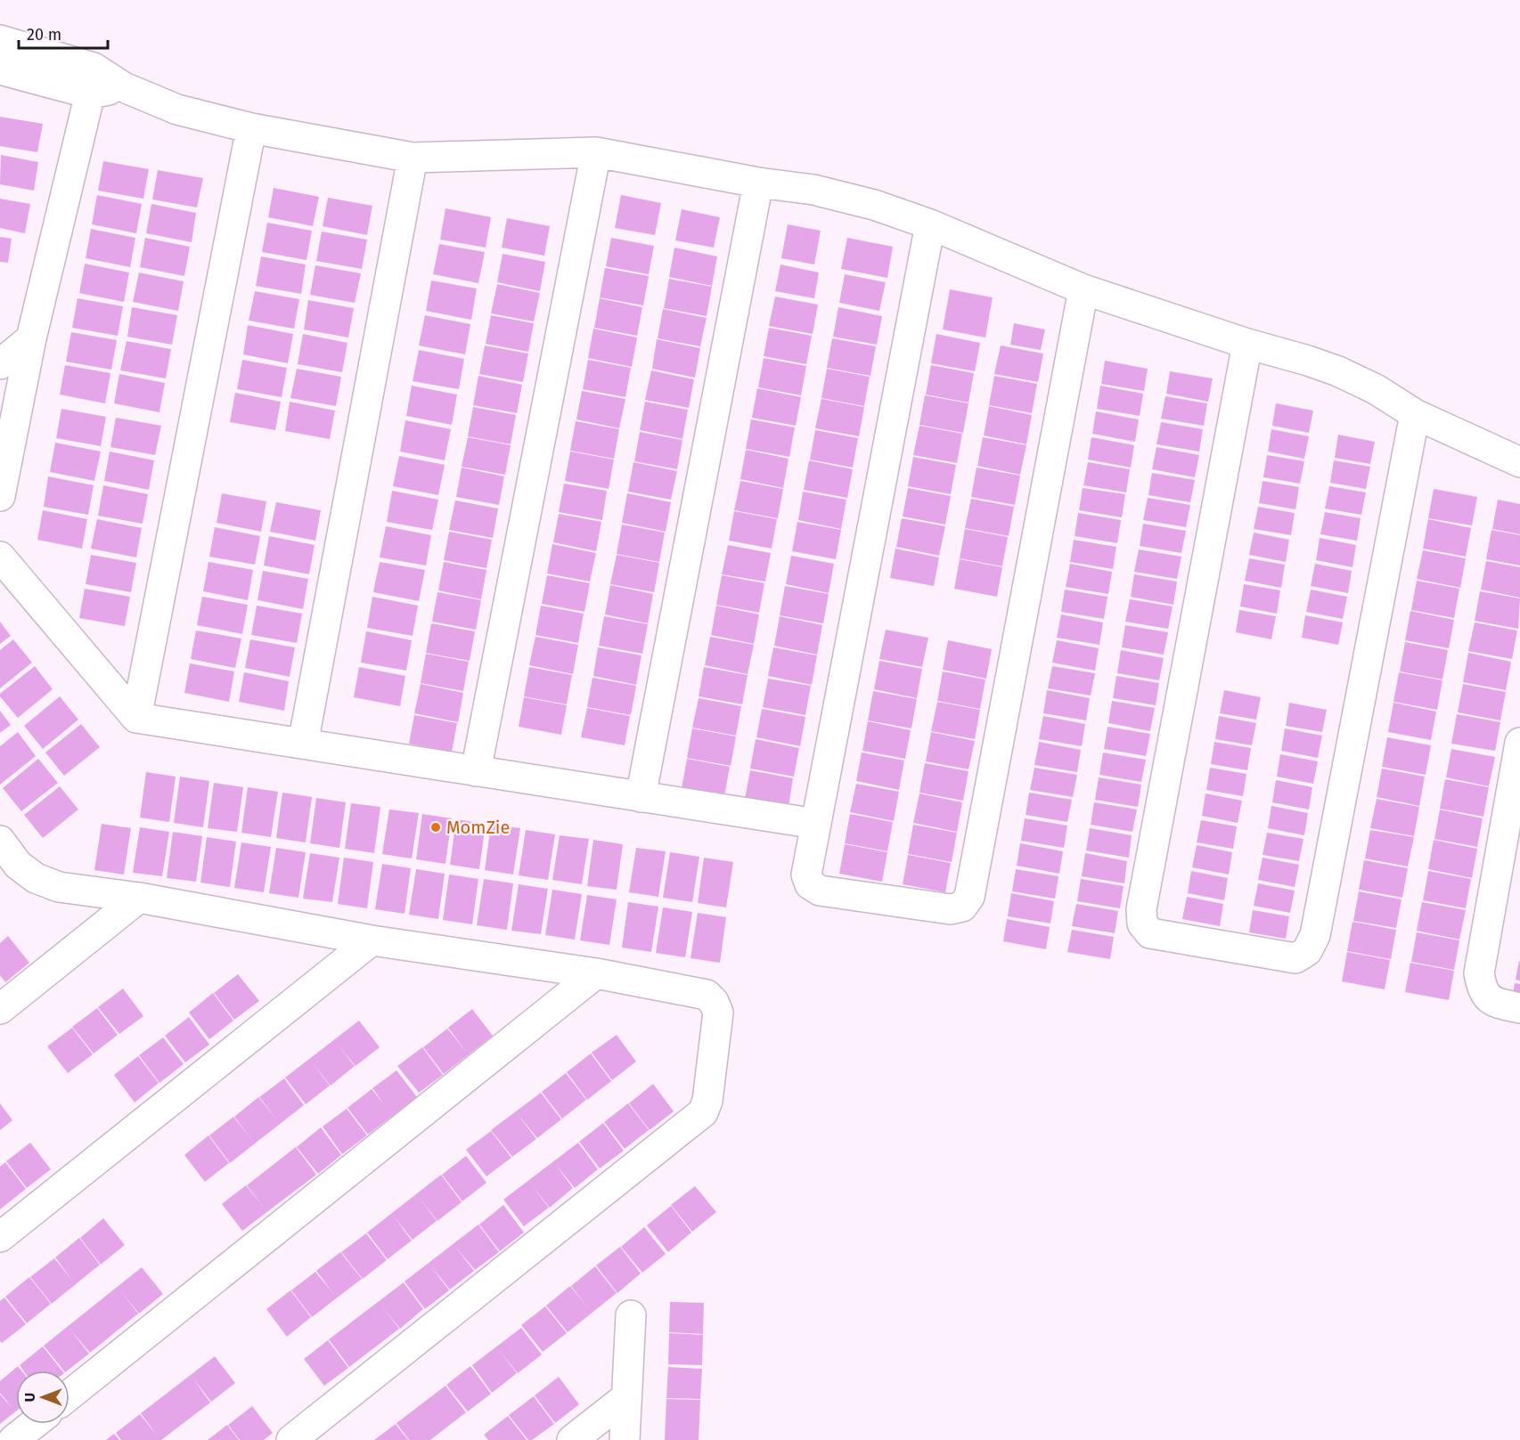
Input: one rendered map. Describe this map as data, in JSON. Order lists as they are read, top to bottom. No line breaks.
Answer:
{"places":["MomZie"],"scale_bar":"20 m","north":"left"}
